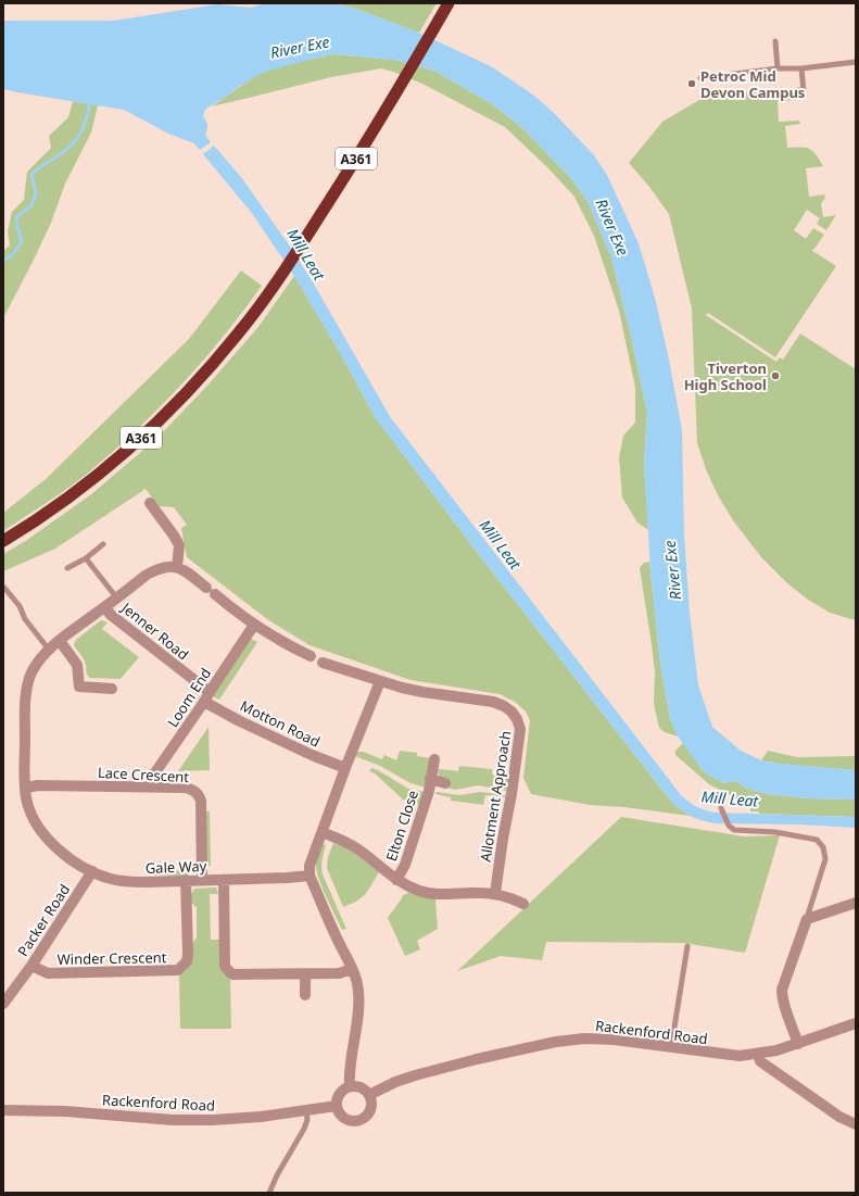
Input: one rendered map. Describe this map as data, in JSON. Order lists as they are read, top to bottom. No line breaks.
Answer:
{"streets":{"highway":["A361"],"street":["Jenner Road","Loom End","Motton Road","Lace Crescent","Allotment Approach","Elton Close","Gale Way","Packer Road","Winder Crescent","Rackenford Road"]},"crossings":[["Jenner Road","Loom End"],["Jenner Road","Motton Road"],["Jenner Road","Gale Way"],["Loom End","Motton Road"],["Loom End","Lace Crescent"],["Lace Crescent","Gale Way"],["Gale Way","Packer Road"],["Gale Way","Winder Crescent"],["Packer Road","Winder Crescent"]],"water":["River Exe","Mill Leat"],"places":["Petroc Mid Devon Campus","Tiverton High School"]}
